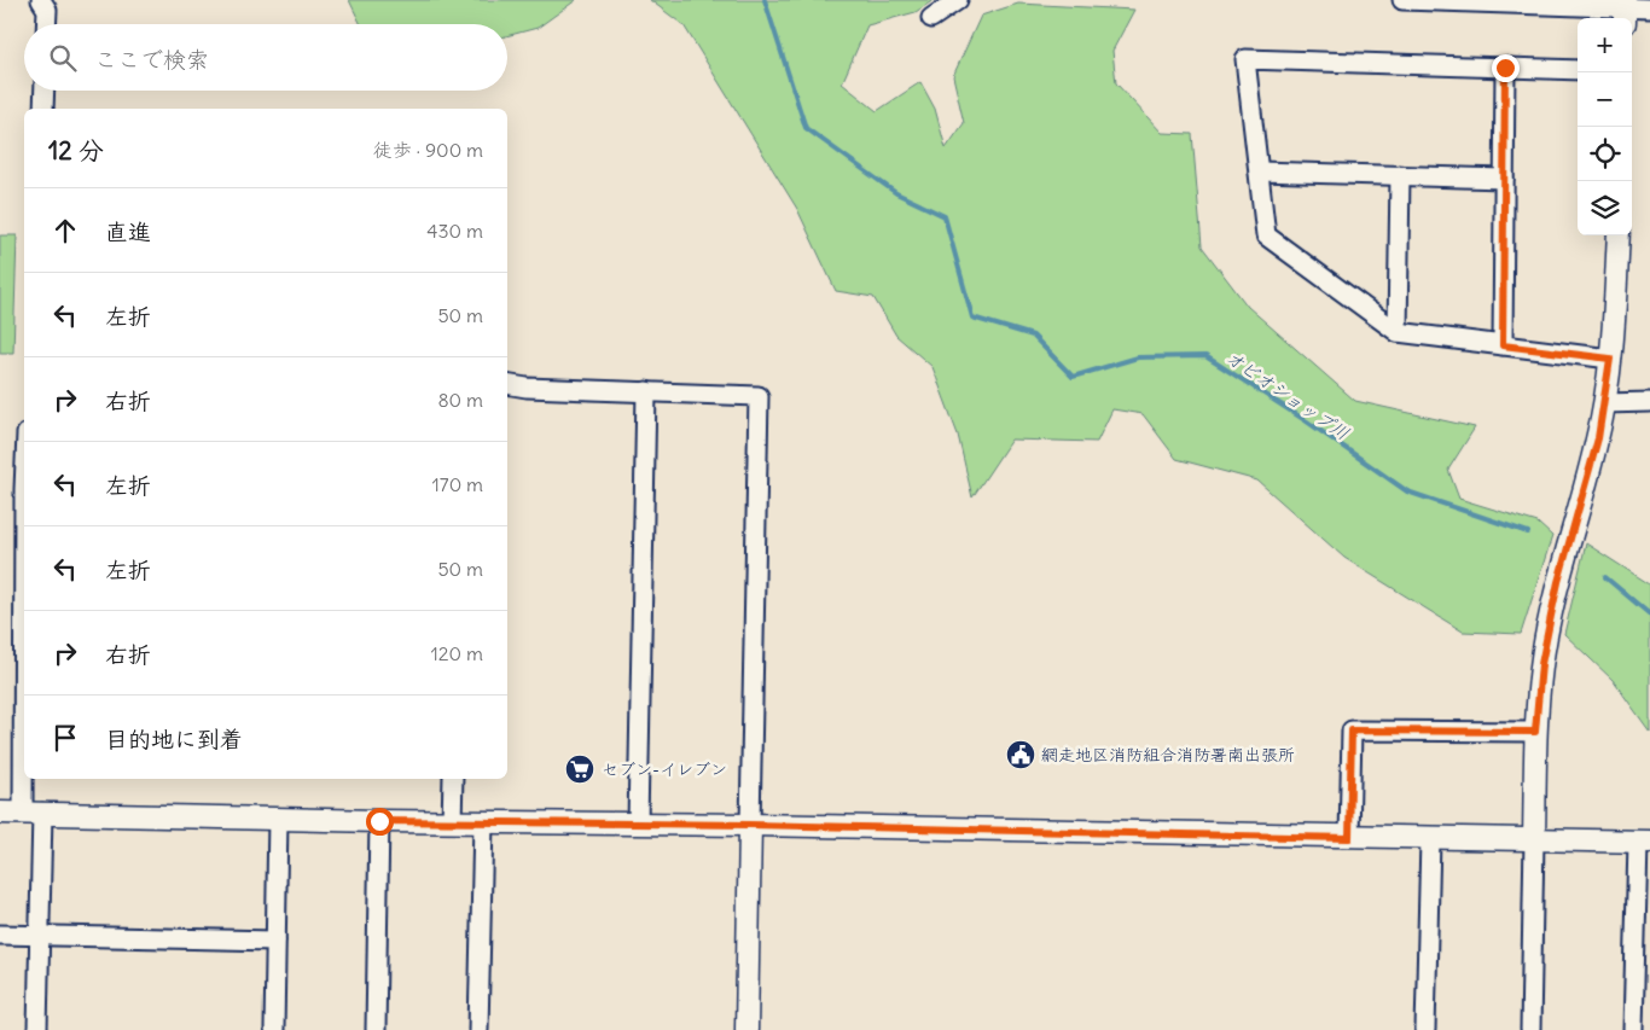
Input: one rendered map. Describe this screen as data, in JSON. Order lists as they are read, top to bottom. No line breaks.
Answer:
{"water":["オビオショップ川"],"places":{"public building":["網走地区消防組合消防署南出張所"],"supermarket":["セブン-イレブン"]},"page":{"map_buttons":["+","−"],"search":"ここで検索","heading":["12 分","徒歩 · 900 m"],"list":[["直進","430 m"],["左折","50 m"],["右折","80 m"],["左折","170 m"],["左折","50 m"],["右折","120 m"],"目的地に到着"]}}
